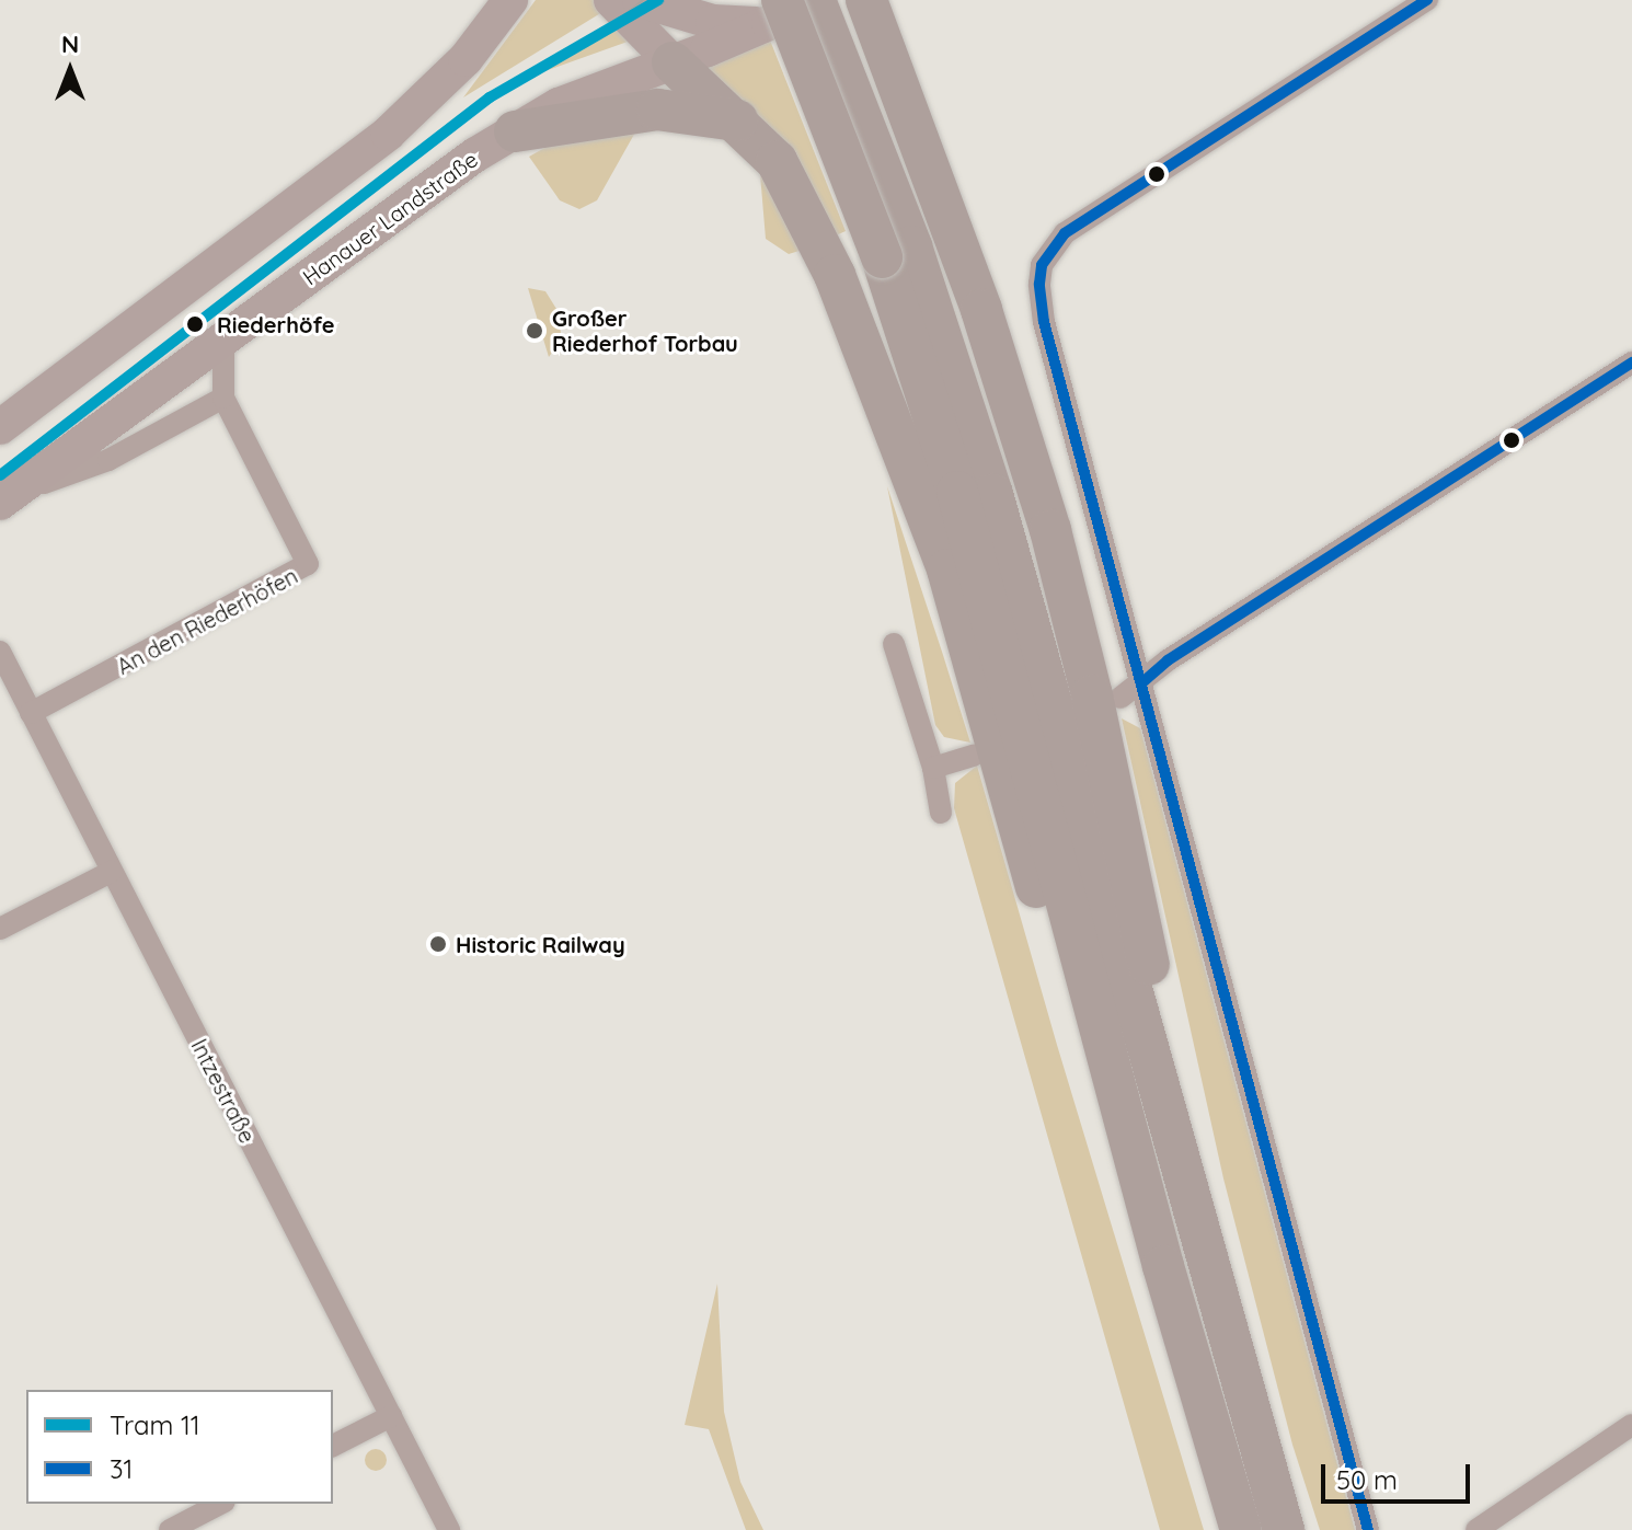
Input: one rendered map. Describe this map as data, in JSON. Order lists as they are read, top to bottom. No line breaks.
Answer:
{"streets":{"main road":["Hanauer Landstraße"],"street":["An den Riederhöfen","Intzestraße"]},"crossings":[["Hanauer Landstraße","An den Riederhöfen"],["An den Riederhöfen","Intzestraße"]],"places":["Riederhöfe","Großer Riederhof Torbau","Historic Railway"],"lines":["tram line 11","transit line 31"],"legend":["Tram 11","31"],"scale_bar":"50 m","north":"top"}
